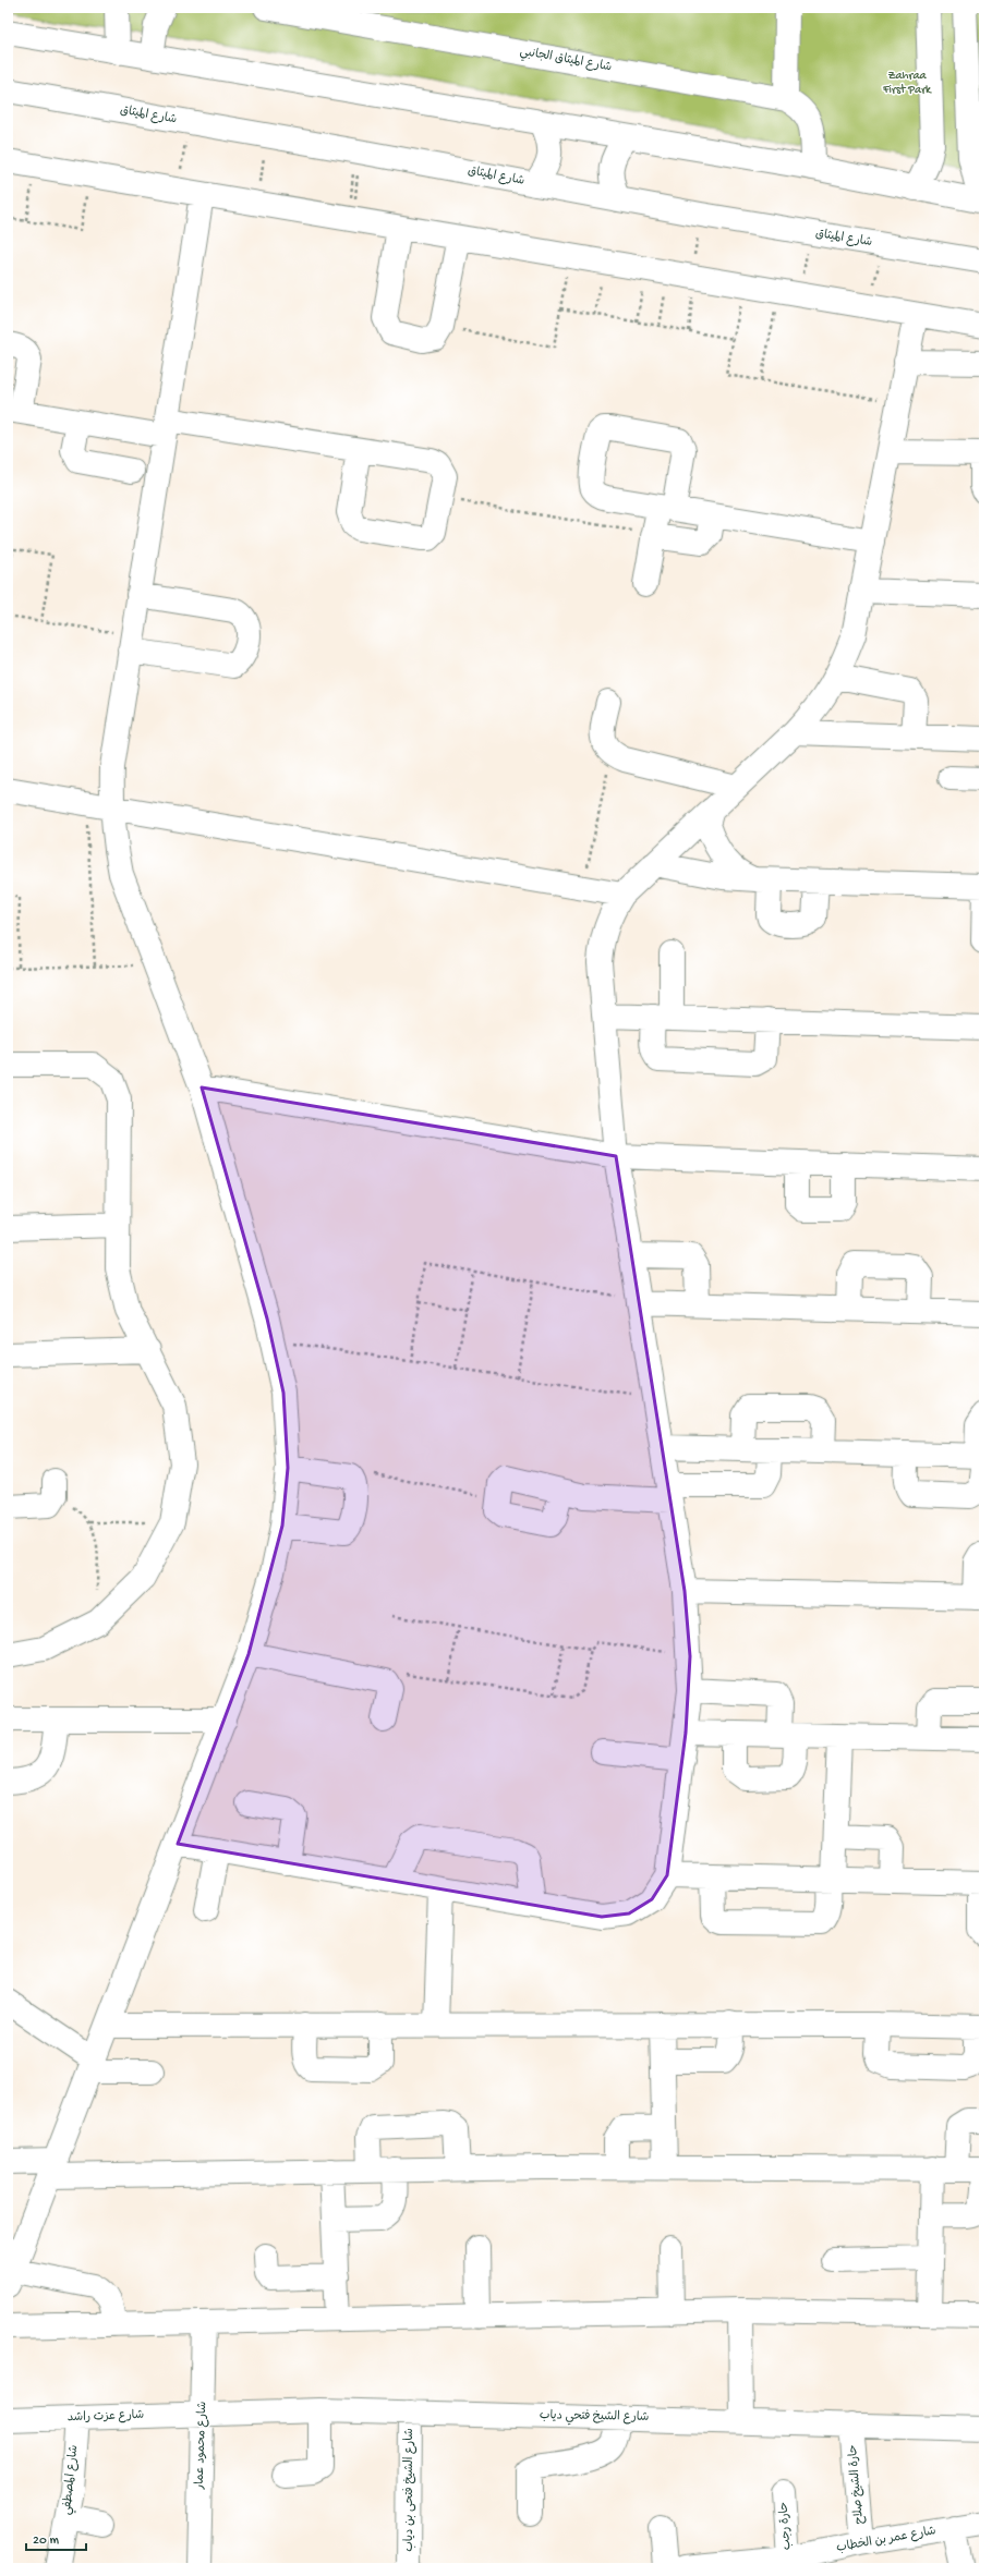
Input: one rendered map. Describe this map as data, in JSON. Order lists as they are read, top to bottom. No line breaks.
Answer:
{"streets":{"street":["شارع الميثاق الجانبي","شارع الميثاق","شارع عزت راشد","شارع الشيخ فتحي دياب","شارع محمود عمار","شارع المصطفي","حارة الشيخ صلاح","شارع الشيخ فتحى بن دياب","حارة رجب","شارع عمر بن الخطاب"]},"crossings":[["شارع عزت راشد","شارع الشيخ فتحي دياب"],["شارع عزت راشد","شارع محمود عمار"],["شارع عزت راشد","شارع المصطفي"],["شارع الشيخ فتحي دياب","شارع محمود عمار"],["شارع الشيخ فتحي دياب","حارة الشيخ صلاح"],["شارع الشيخ فتحي دياب","شارع الشيخ فتحى بن دياب"],["حارة الشيخ صلاح","شارع عمر بن الخطاب"],["حارة رجب","شارع عمر بن الخطاب"]],"parks":["Zahraa First Park"],"scale_bar":"20 m"}
